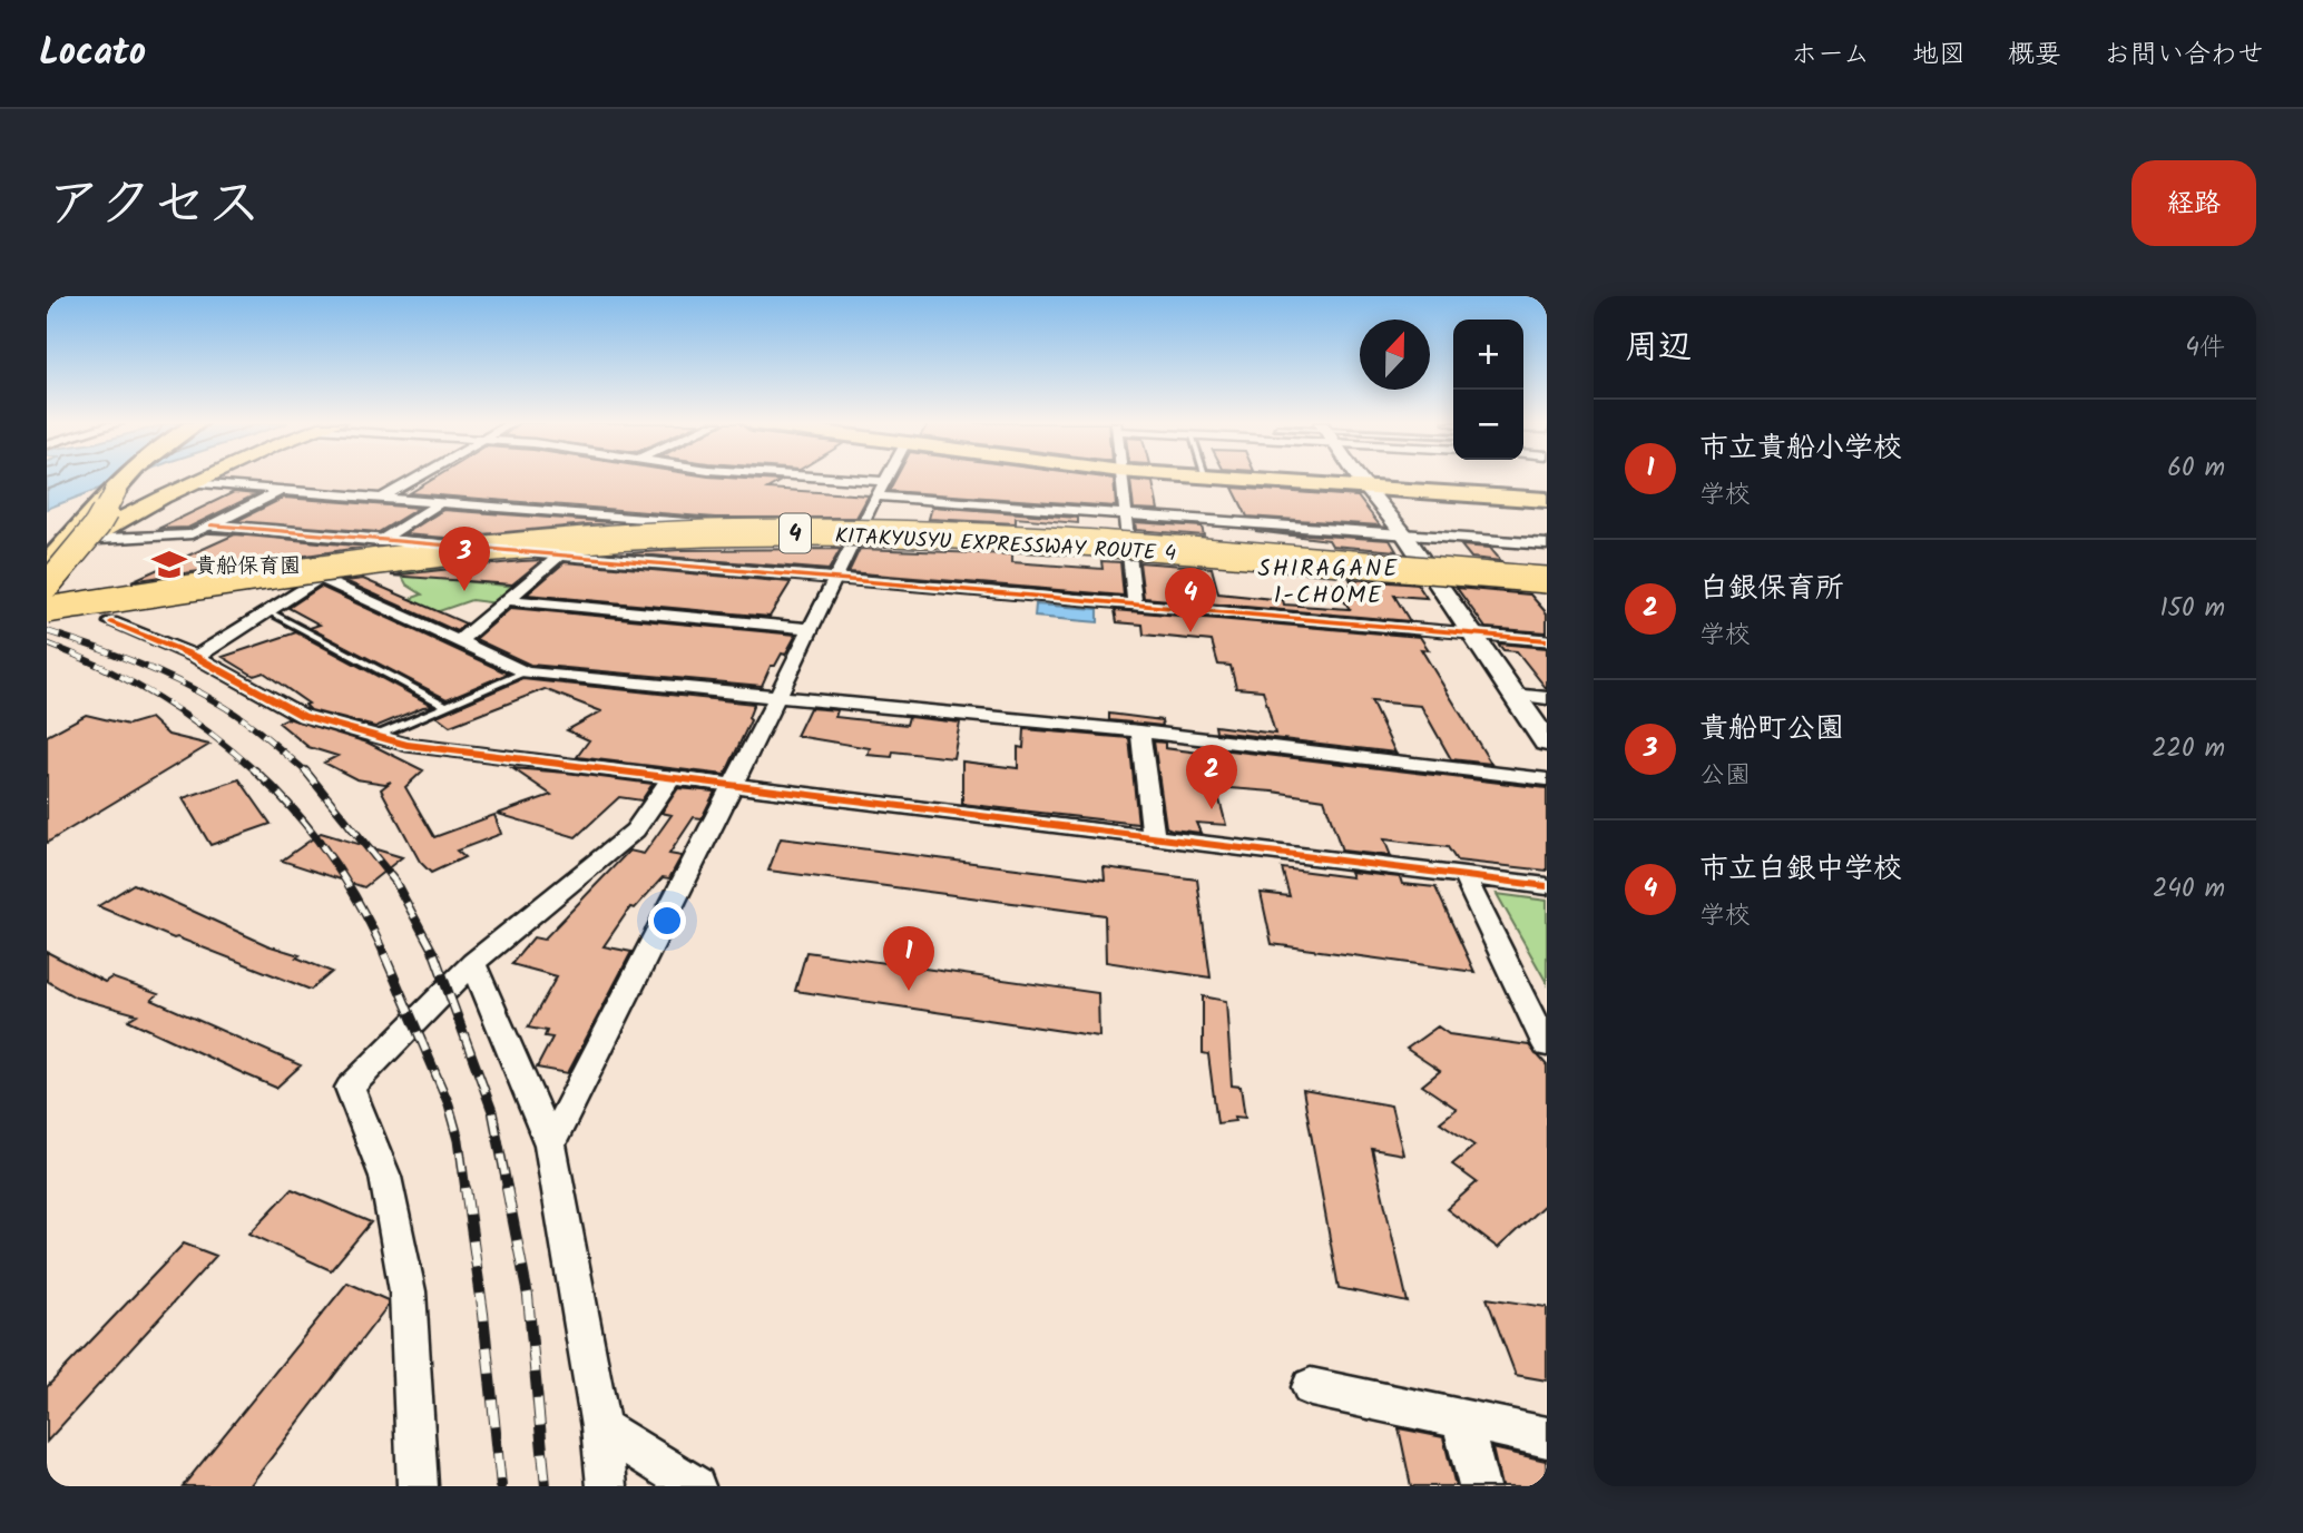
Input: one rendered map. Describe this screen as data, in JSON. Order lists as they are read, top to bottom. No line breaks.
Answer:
{"streets":{"highway":["4","KITAKYUSYU EXPRESSWAY ROUTE 4"]},"districts":["SHIRAGANE 1-CHOME"],"places":{"school or university":["貴船保育園"]},"north":"top","page":{"header":"Locato","nav":["ホーム","地図","概要","お問い合わせ"],"title":"アクセス","buttons":"経路","heading":["周辺","4件"],"map_buttons":["+","−"],"list":[{"mark":"1","name":"市立貴船小学校","note":"学校","value":"60 m"},{"mark":"2","name":"白銀保育所","note":"学校","value":"150 m"},{"mark":"3","name":"貴船町公園","note":"公園","value":"220 m"},{"mark":"4","name":"市立白銀中学校","note":"学校","value":"240 m"}],"pins":["3","4","2","1"]}}
